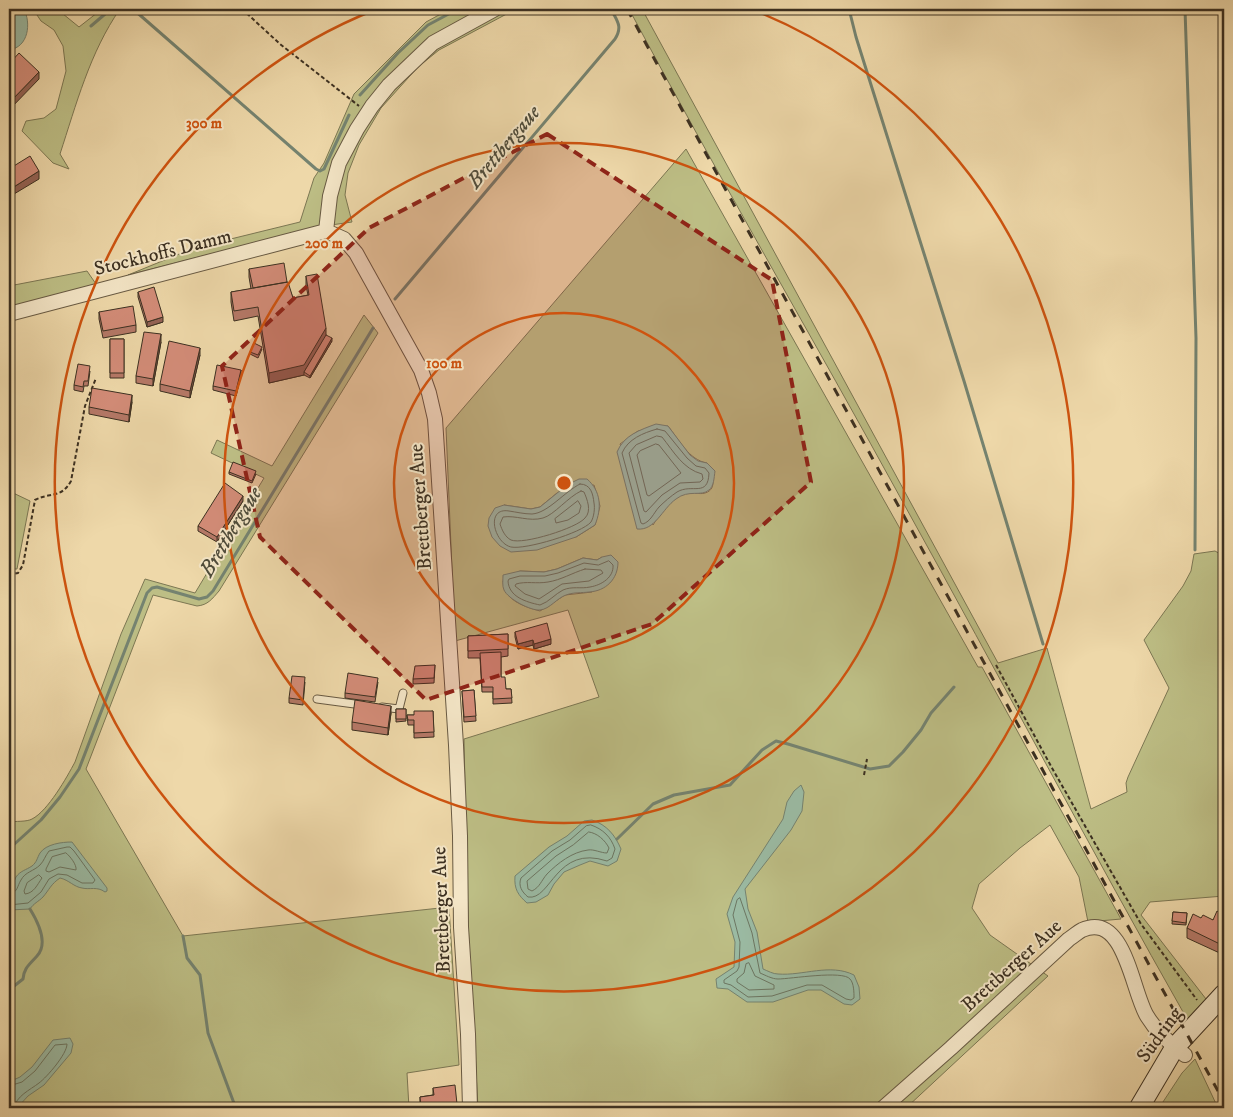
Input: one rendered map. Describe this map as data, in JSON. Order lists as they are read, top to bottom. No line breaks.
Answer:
{"streets":{"main road":["Südring"],"street":["Stockhoffs Damm","Brettberger Aue"]},"crossings":[["Stockhoffs Damm","Brettberger Aue"],["Brettberger Aue","Südring"]],"water":["Brettbergaue"],"rings":["300 m","200 m","100 m"]}
